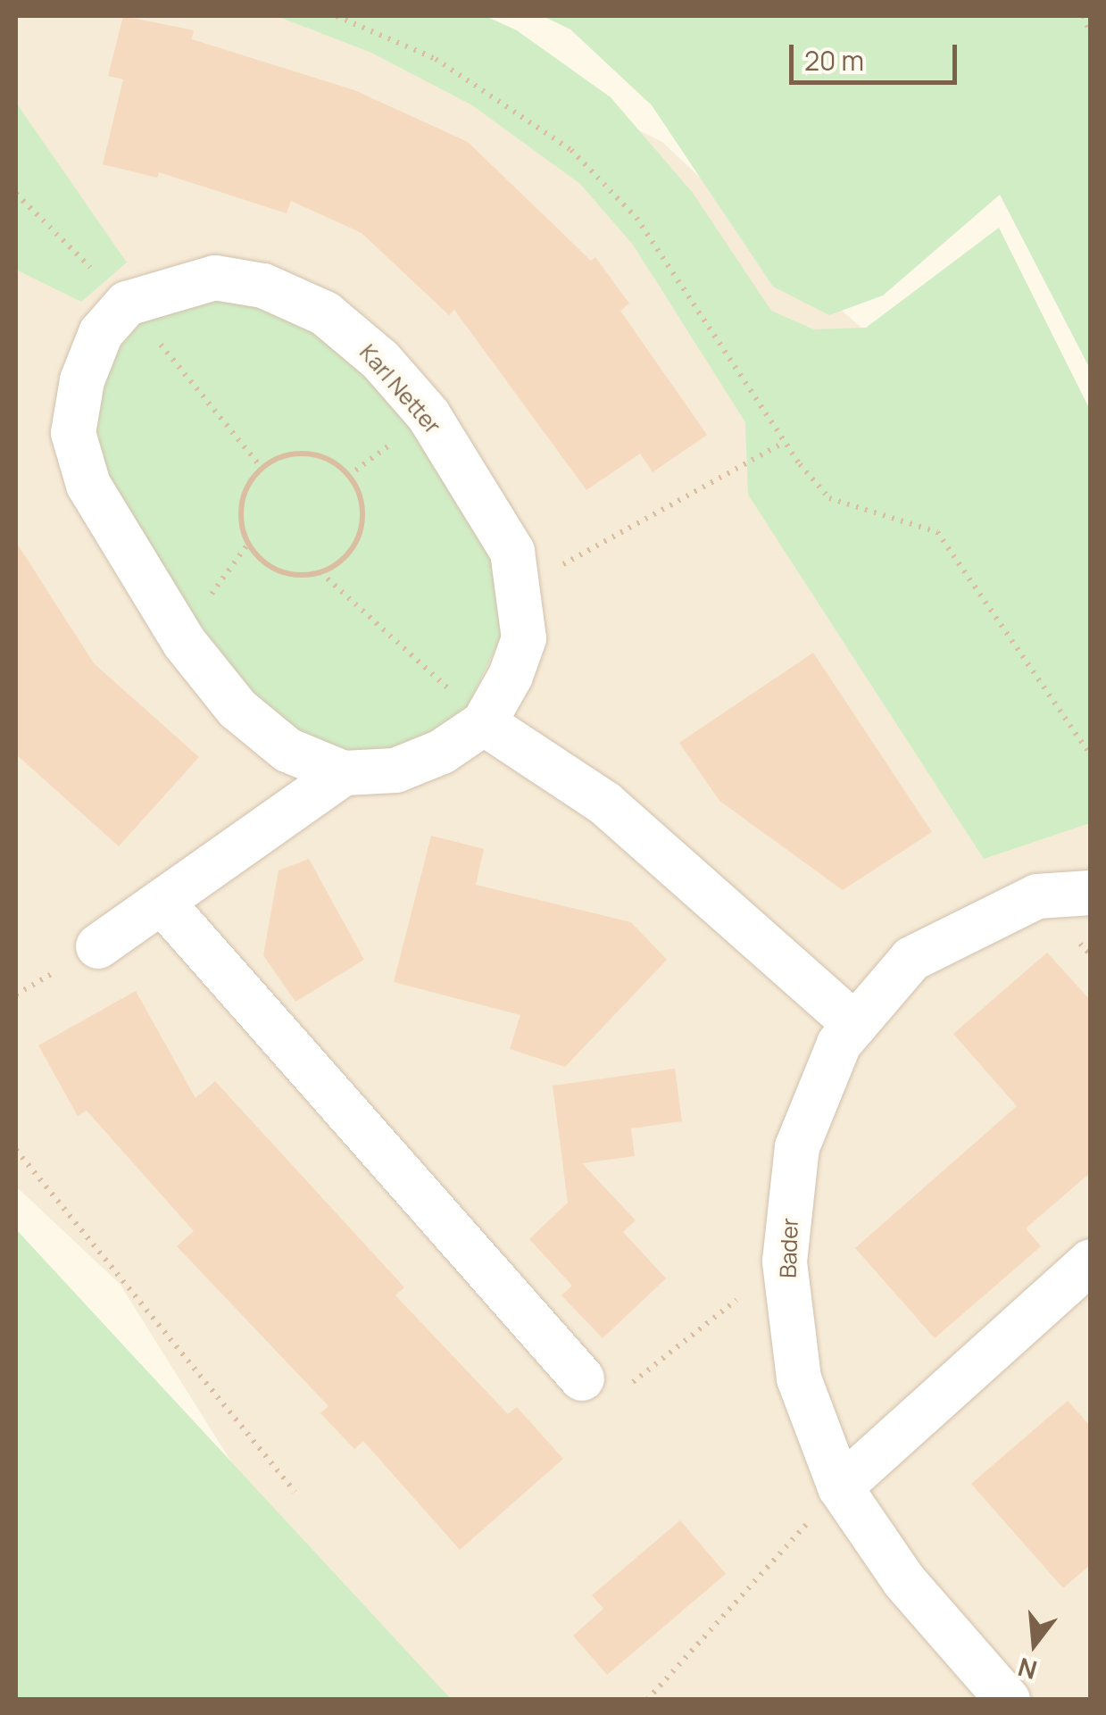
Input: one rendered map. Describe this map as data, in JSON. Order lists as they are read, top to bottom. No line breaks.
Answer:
{"streets":{"street":["Karl Netter","Bader"]},"scale_bar":"20 m","north":"bottom"}
